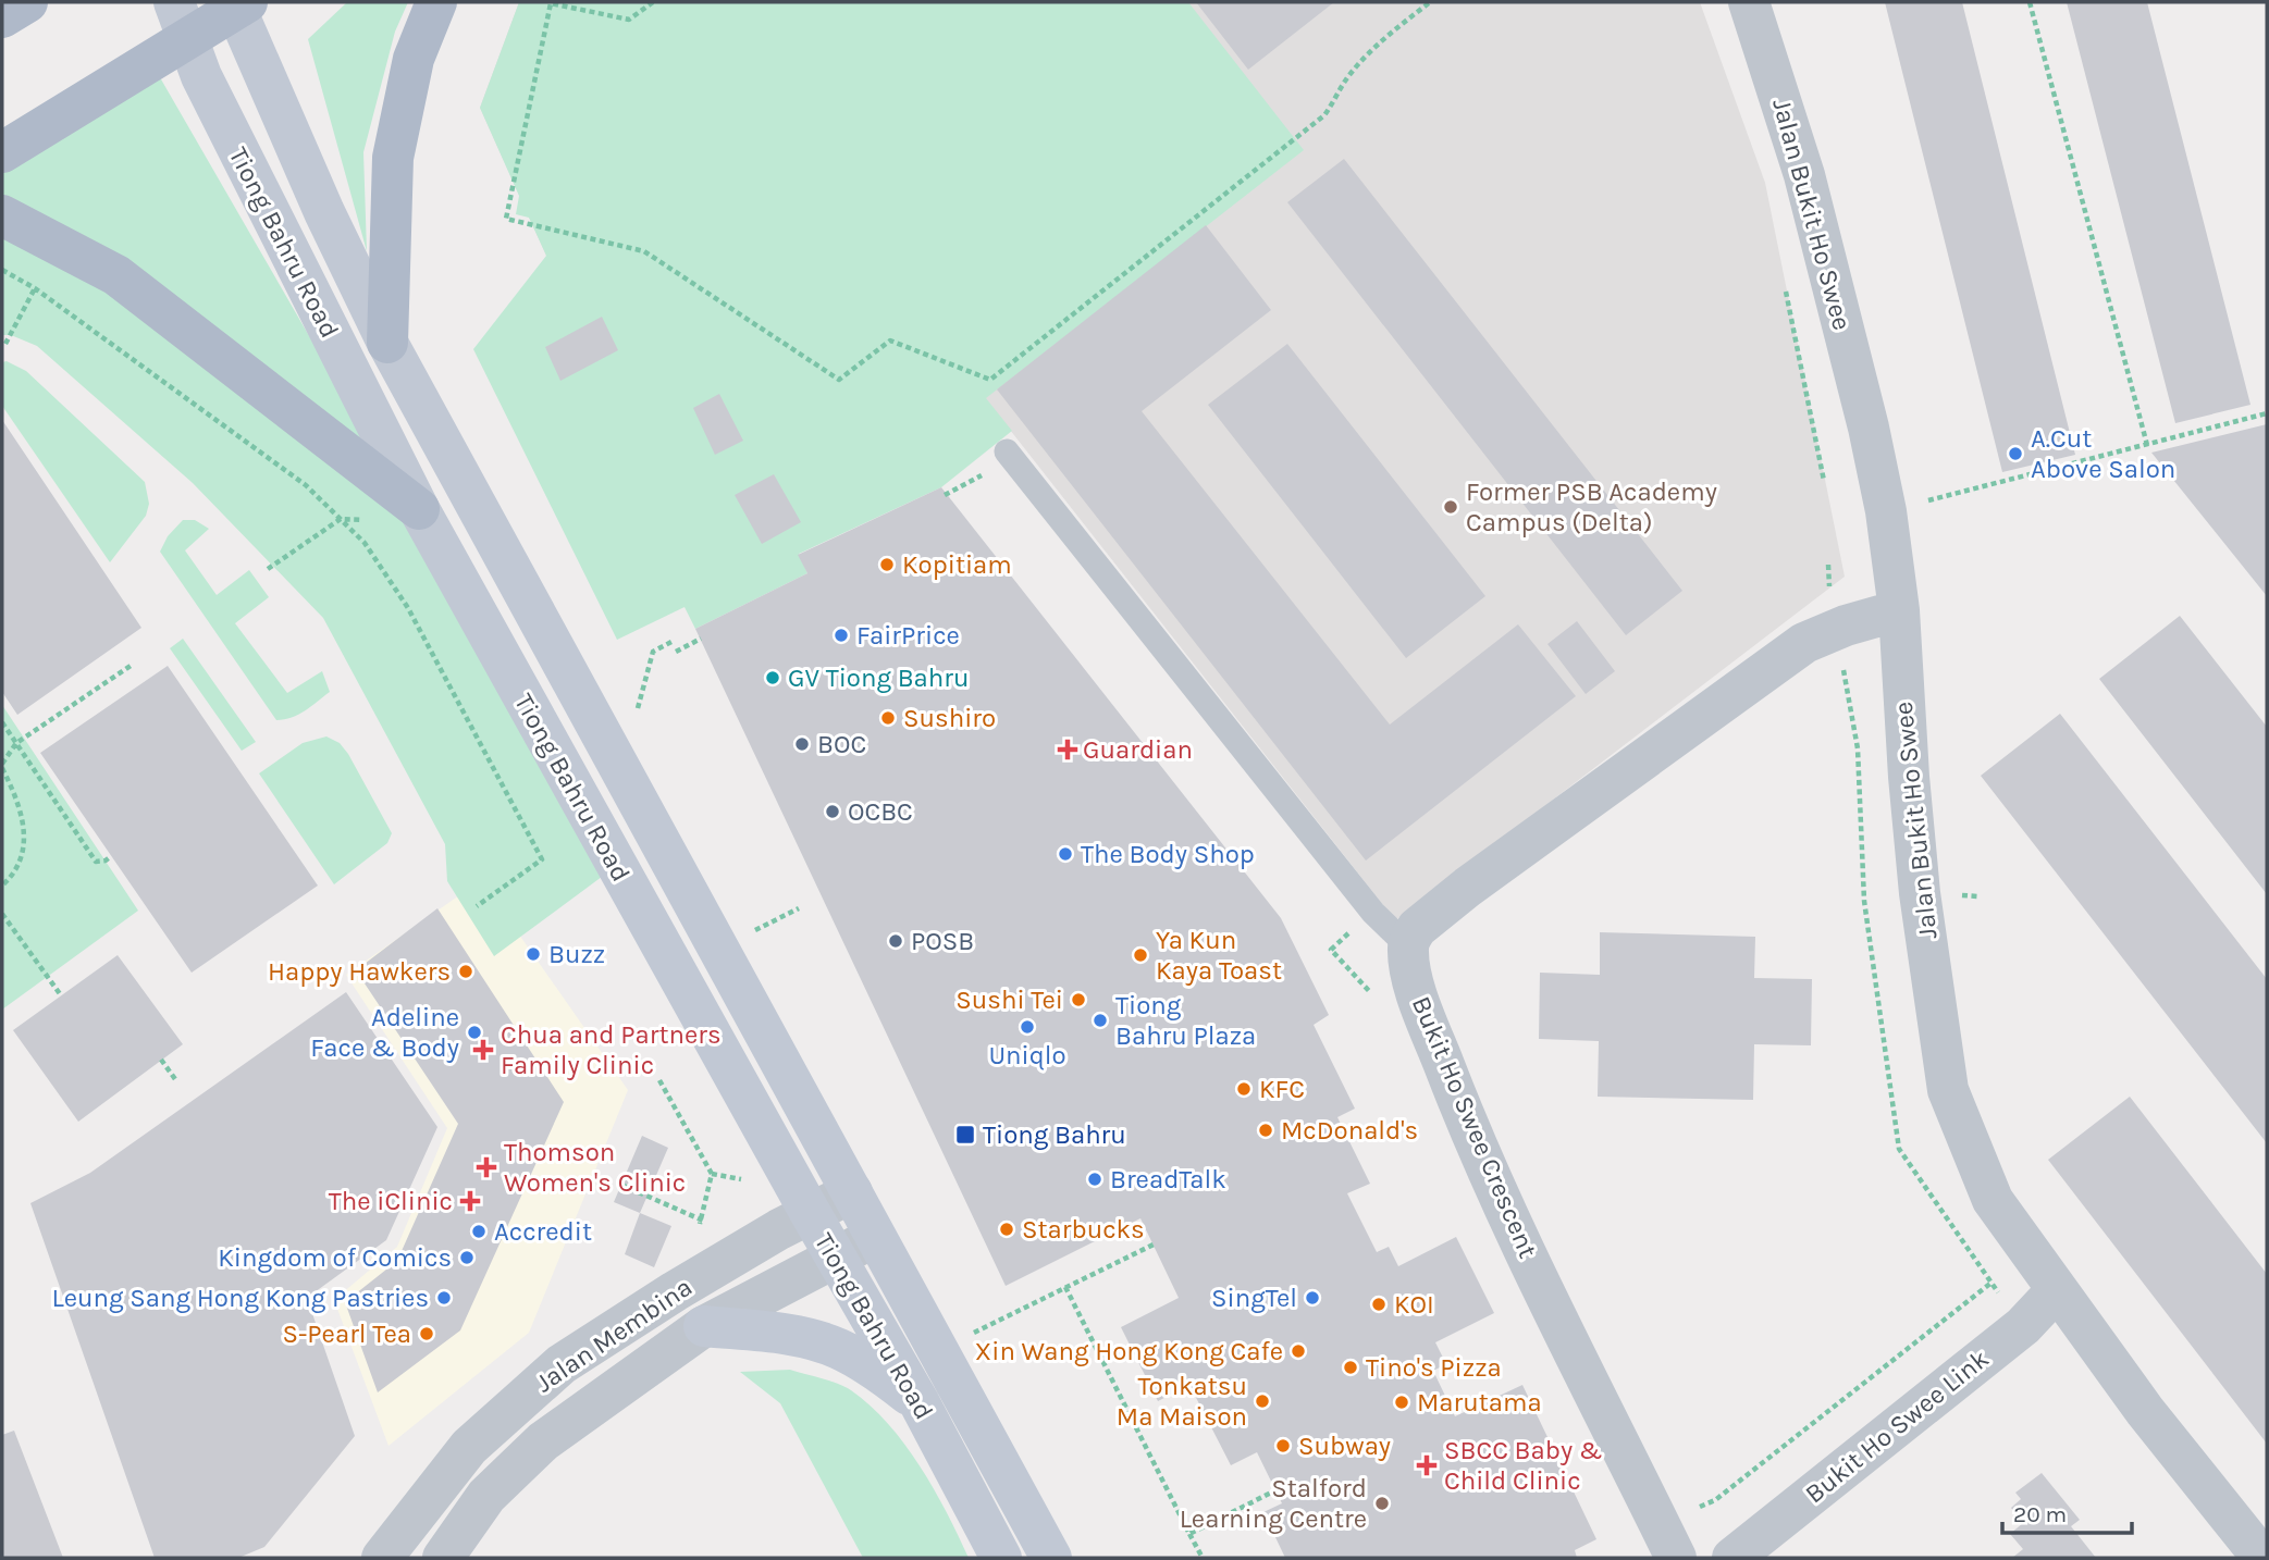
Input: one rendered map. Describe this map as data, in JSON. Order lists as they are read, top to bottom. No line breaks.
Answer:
{"streets":{"main road":["Tiong Bahru Road"],"street":["Jalan Bukit Ho Swee","Bukit Ho Swee Crescent","Jalan Membina","Bukit Ho Swee Link"]},"crossings":[["Jalan Bukit Ho Swee","Bukit Ho Swee Link"],["Tiong Bahru Road","Jalan Membina"]],"places":{"other":["A.Cut Above Salon","Former PSB Academy Campus (Delta)","Kopitiam","FairPrice","GV Tiong Bahru","Sushiro","BOC","OCBC","The Body Shop","POSB","Buzz","Ya Kun Kaya Toast","Happy Hawkers","Sushi Tei","Tiong Bahru Plaza","Uniqlo","Adeline Face & Body","KFC","McDonald's","BreadTalk","Starbucks","Accredit","Kingdom of Comics","Leung Sang Hong Kong Pastries","SingTel","KOI","S-Pearl Tea","Xin Wang Hong Kong Cafe","Tino's Pizza","Tonkatsu Ma Maison","Marutama","Subway","Stalford Learning Centre"],"health":["Guardian","Chua and Partners Family Clinic","Thomson Women's Clinic","The iClinic","SBCC Baby & Child Clinic"],"transit":["Tiong Bahru"]},"scale_bar":"20 m"}
